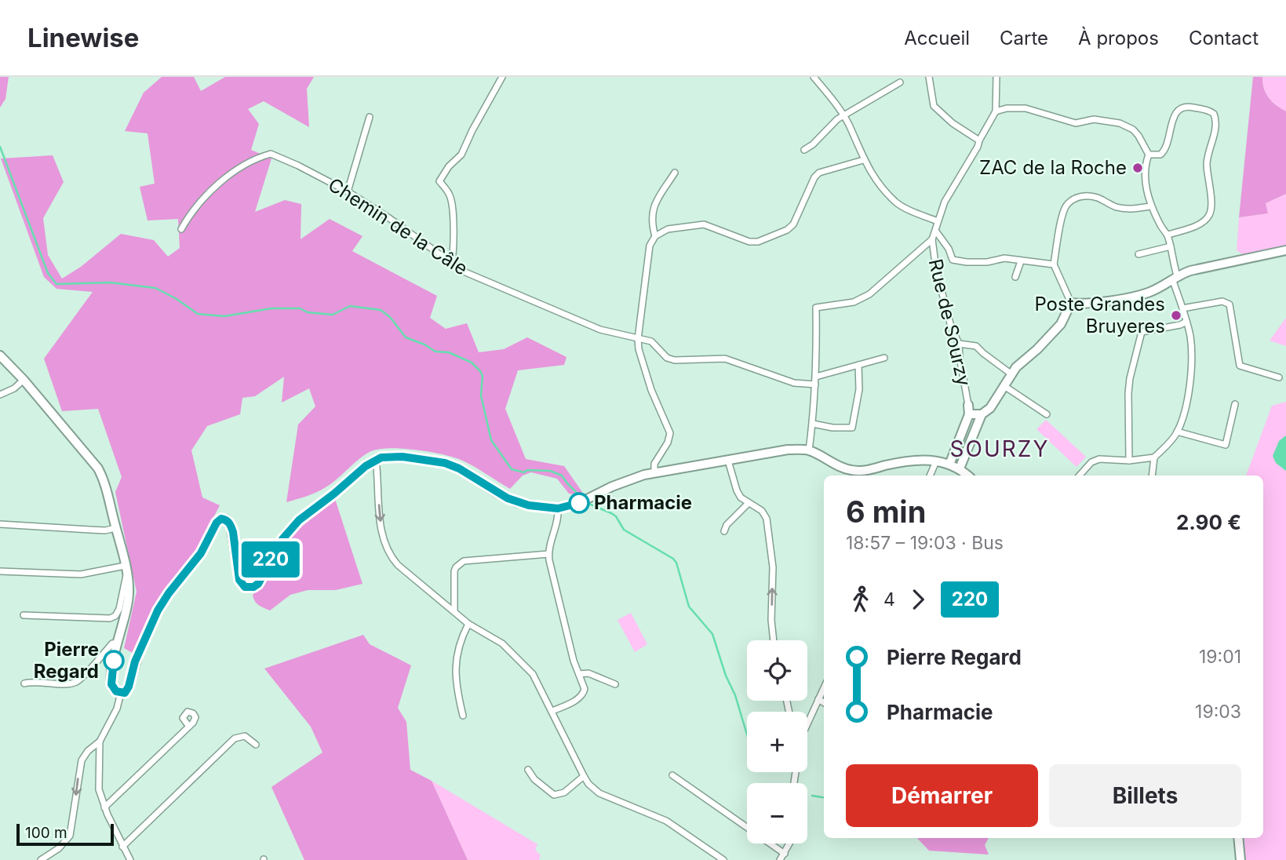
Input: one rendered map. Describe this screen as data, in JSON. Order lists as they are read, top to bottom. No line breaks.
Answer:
{"streets":{"street":["Chemin de la Câle","Rue de Sourzy"]},"districts":["SOURZY"],"places":["ZAC de la Roche","Poste Grandes Bruyeres","Pharmacie","Pierre Regard"],"lines":["bus line 220"],"scale_bar":"100 m","page":{"header":"Linewise","nav":["Accueil","Carte","À propos","Contact"],"on_map":"220","heading":["6 min","18:57 – 19:03 · Bus","2.90 €"],"legs":["4","220"],"list":[{"name":"Pierre Regard","value":"19:01"},{"name":"Pharmacie","value":"19:03"}],"map_buttons":["+","−"],"buttons":["Démarrer","Billets"],"scale":"100 m"}}
